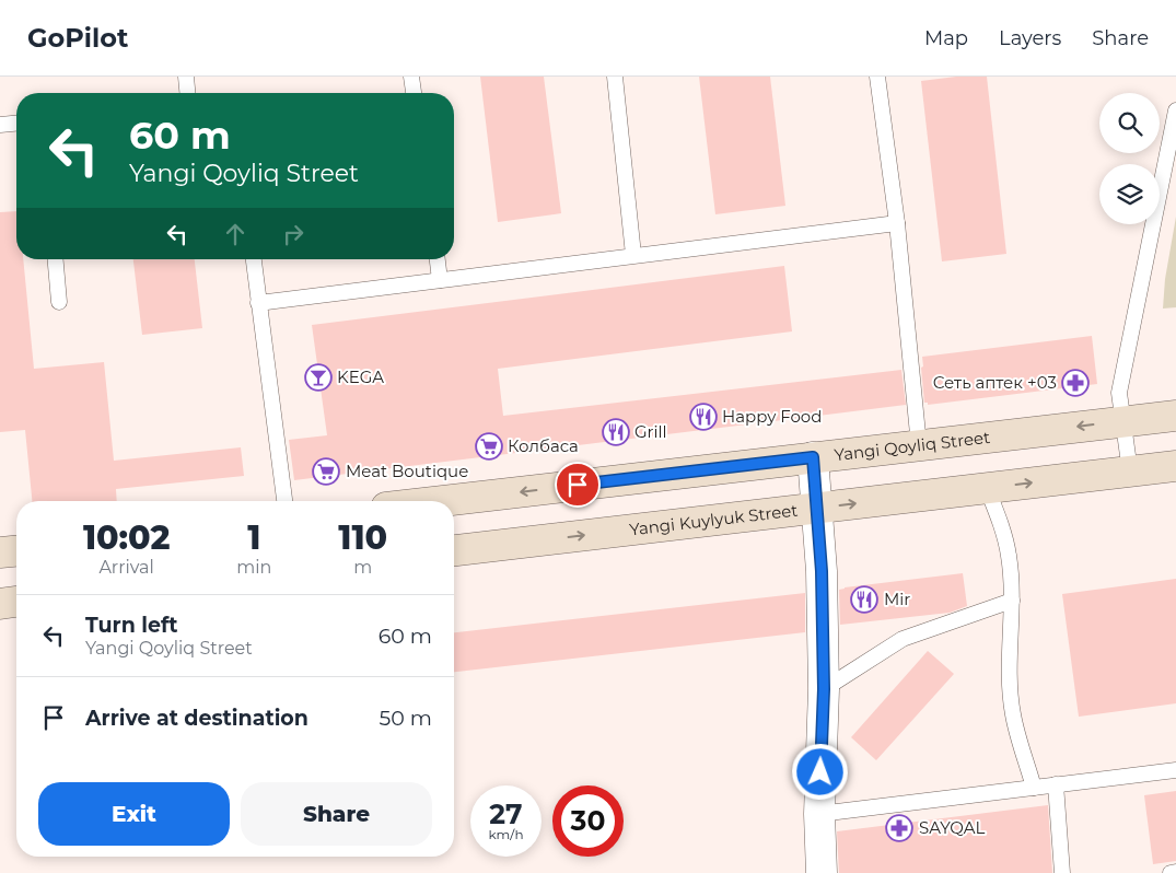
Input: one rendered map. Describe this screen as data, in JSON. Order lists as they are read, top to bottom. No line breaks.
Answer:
{"streets":{"main road":["Yangi Qoyliq Street","Yangi Kuylyuk Street"]},"one_way":["Yangi Qoyliq Street","Yangi Kuylyuk Street"],"places":{"bar":["KEGA"],"pharmacy":["Сеть аптек +03","SAYQAL"],"restaurant":["Happy Food","Grill","Mir"],"supermarket":["Колбаса","Meat Boutique"]},"page":{"header":"GoPilot","nav":["Map","Layers","Share"],"turn":["60 m","Yangi Qoyliq Street"],"eta":["10:02","Arrival","1","min","110","m"],"list":[{"name":"Turn left","note":"Yangi Qoyliq Street","value":"60 m"},{"name":"Arrive at destination","value":"50 m"}],"buttons":["Exit","Share"],"speed":"27 km/h","limit":"30"}}
